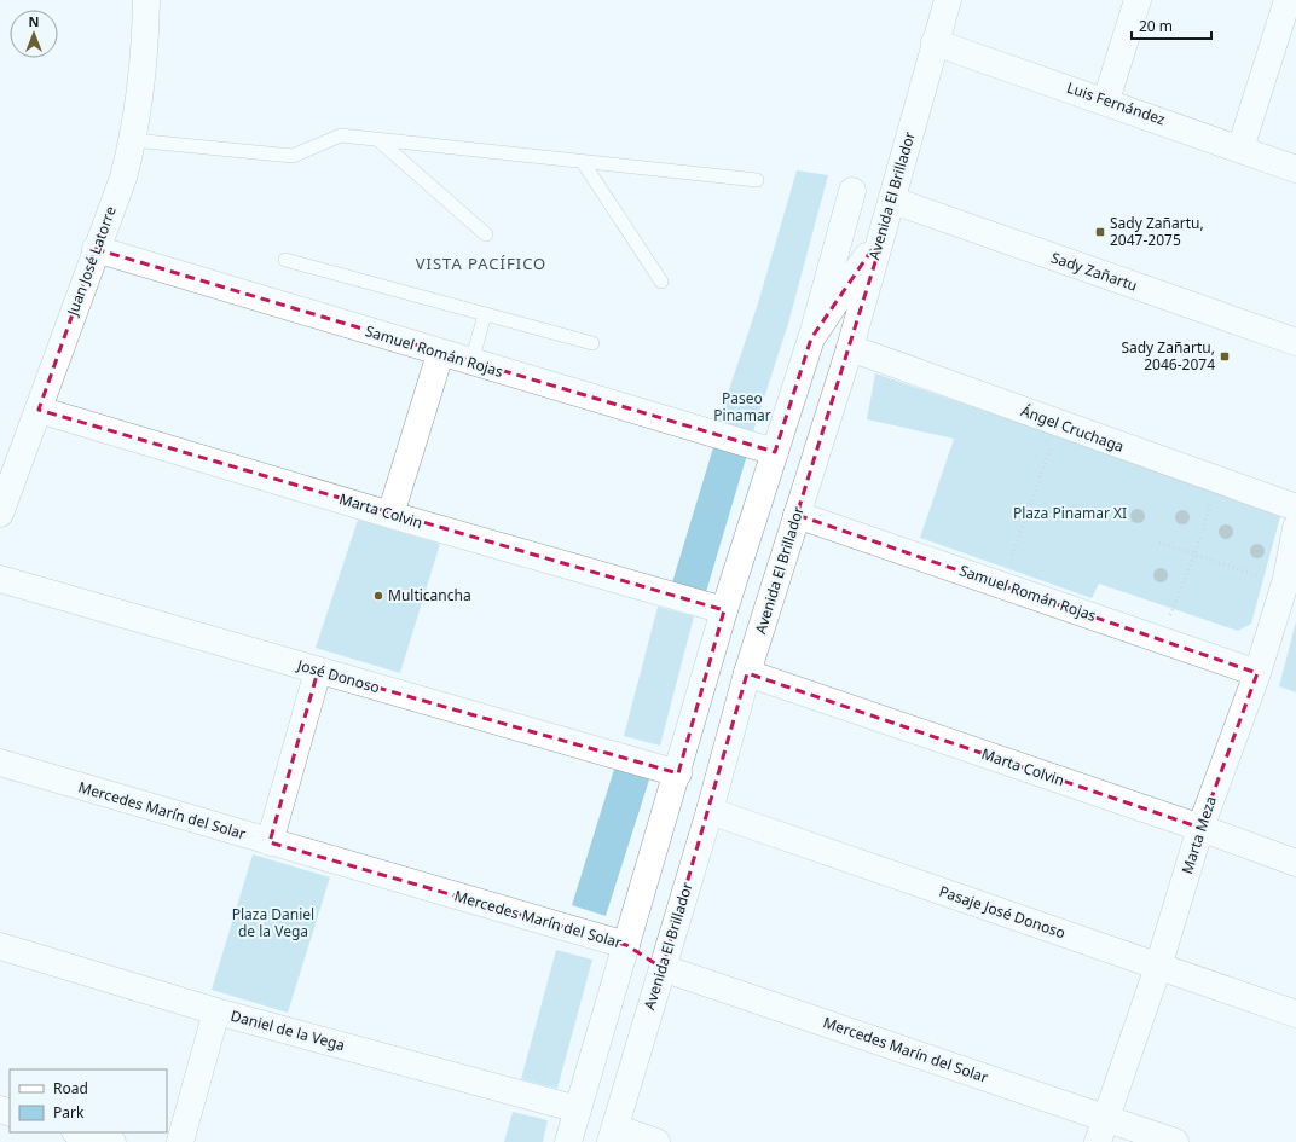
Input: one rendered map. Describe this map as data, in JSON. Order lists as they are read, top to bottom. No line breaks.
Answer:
{"streets":{"street":["Luis Fernández","Avenida El Brillador","Juan José Latorre","Sady Zañartu","Samuel Román Rojas","Ángel Cruchaga","Marta Colvin","José Donoso","Mercedes Marín del Solar","Marta Meza","Pasaje José Donoso","Daniel de la Vega"]},"crossings":[["Luis Fernández","Avenida El Brillador"],["Avenida El Brillador","Sady Zañartu"],["Avenida El Brillador","Samuel Román Rojas"],["Avenida El Brillador","Ángel Cruchaga"],["Avenida El Brillador","Marta Colvin"],["Avenida El Brillador","Mercedes Marín del Solar"],["Avenida El Brillador","Pasaje José Donoso"],["Juan José Latorre","Samuel Román Rojas"],["Juan José Latorre","Marta Colvin"],["Samuel Román Rojas","Marta Meza"],["Marta Colvin","Marta Meza"],["Mercedes Marín del Solar","Marta Meza"],["Marta Meza","Pasaje José Donoso"]],"districts":["VISTA PACÍFICO"],"parks":["Paseo Pinamar","Plaza Pinamar XI","Plaza Daniel de la Vega"],"places":{"transit":["Sady Zañartu, 2047-2075","Sady Zañartu, 2046-2074"],"other":["Multicancha"]},"legend":["Road","Park"],"scale_bar":"20 m","north":"top"}
